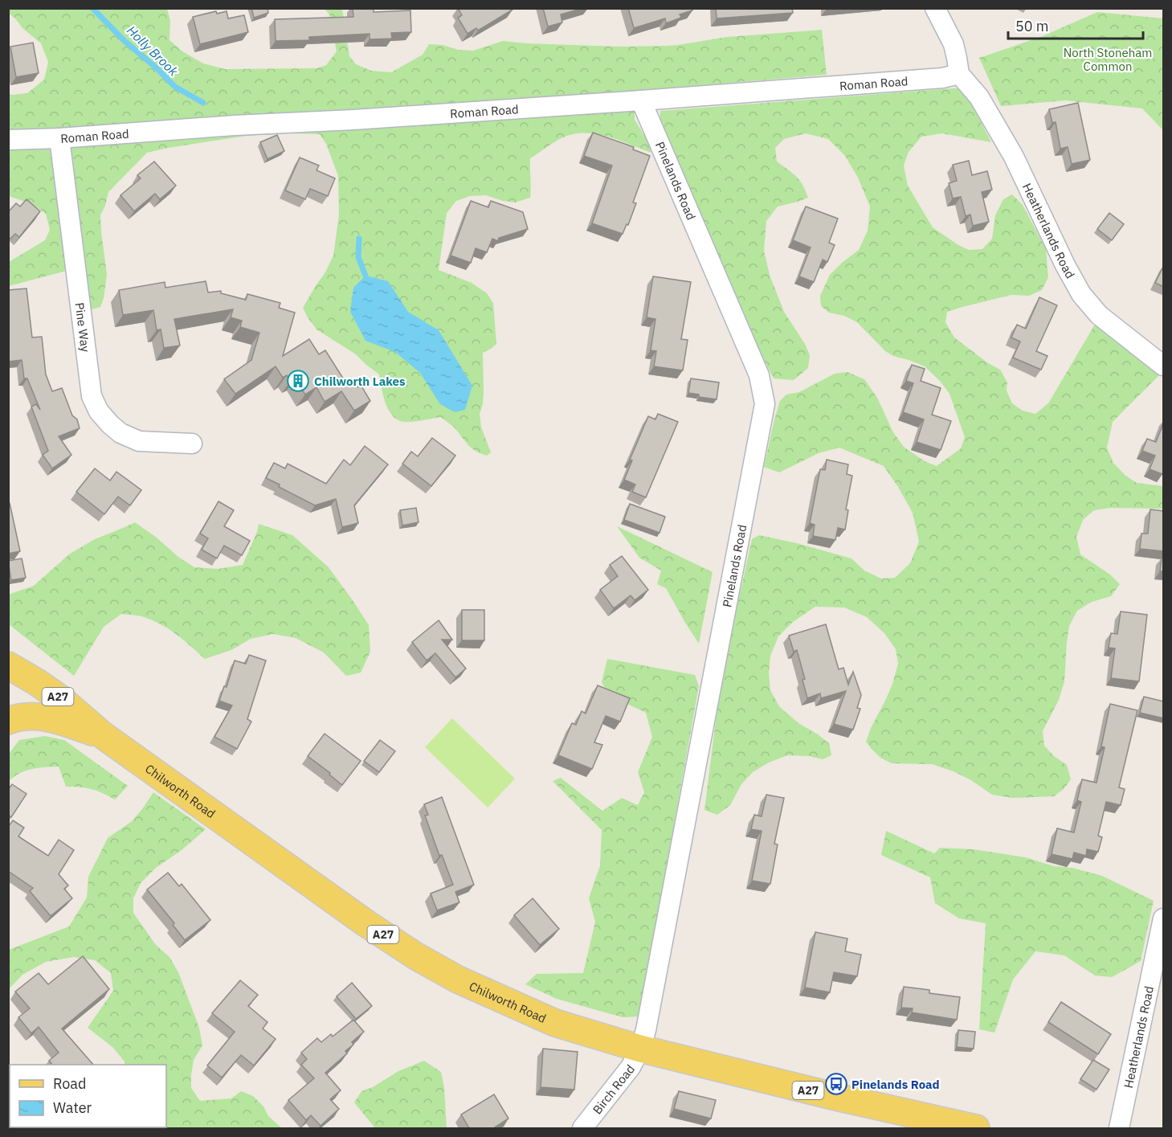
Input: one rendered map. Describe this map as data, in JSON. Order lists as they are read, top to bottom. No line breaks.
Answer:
{"streets":{"main road":["A27","Chilworth Road"],"street":["Roman Road","Pinelands Road","Heatherlands Road","Pine Way","Birch Road"]},"crossings":[["Roman Road","Pinelands Road"],["Roman Road","Heatherlands Road"],["Roman Road","Pine Way"],["Pinelands Road","Chilworth Road"],["Pinelands Road","Birch Road"],["Chilworth Road","Birch Road"]],"water":["Holly Brook"],"parks":["North Stoneham Common"],"places":{"building":["Chilworth Lakes"],"bus stop":["Pinelands Road"]},"legend":["Road","Water"],"scale_bar":"50 m"}
